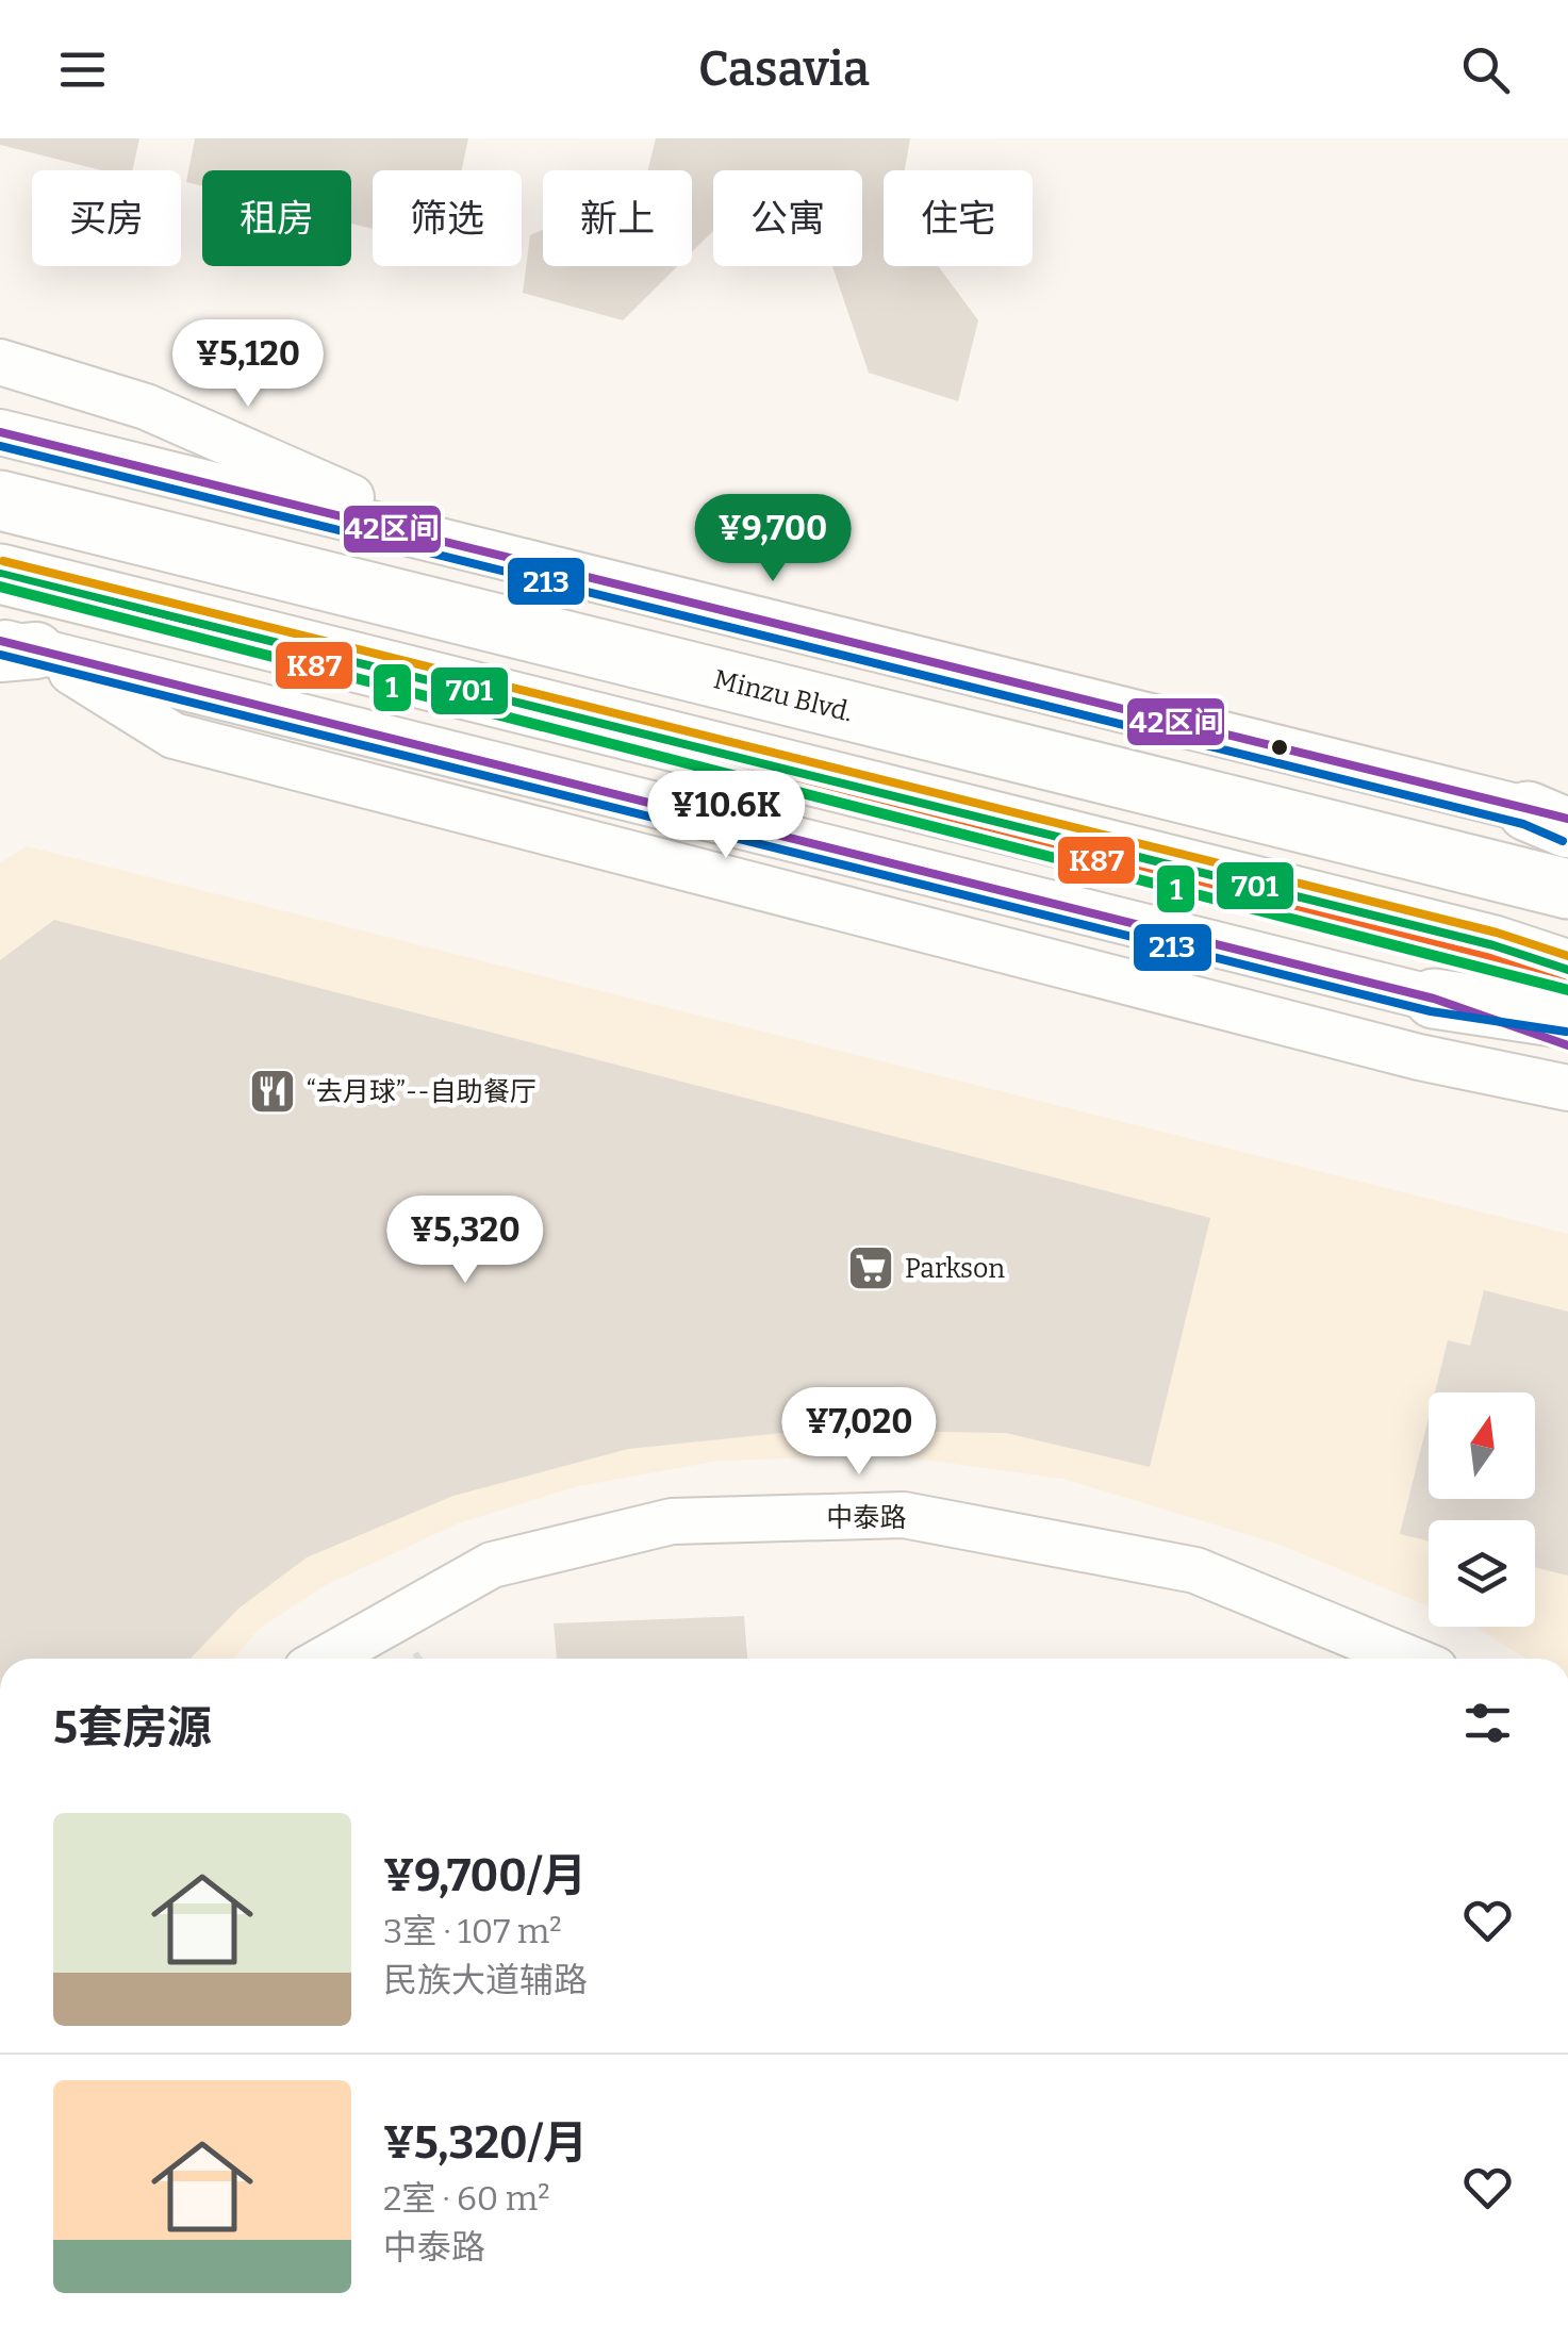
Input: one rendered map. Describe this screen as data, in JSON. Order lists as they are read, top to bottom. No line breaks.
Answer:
{"streets":{"highway":["Minzu Blvd."],"street":["中泰路"]},"places":{"restaurant":["“去月球”--自助餐厅"],"supermarket":["Parkson"]},"lines":["transit line 42区间","transit line 213","transit line 701","transit line 1","transit line K87"],"north":"top","page":{"header":"Casavia","chip":["买房","租房","筛选","新上","公寓","住宅"],"price":["¥5,120","¥9,700","¥10.6K","¥5,320","¥7,020"],"heading":"5套房源","list":[{"name":"¥9,700/月","note":"3室 · 107 m² · 民族大道辅路"},{"name":"¥5,320/月","note":"2室 · 60 m² · 中泰路"}]}}
